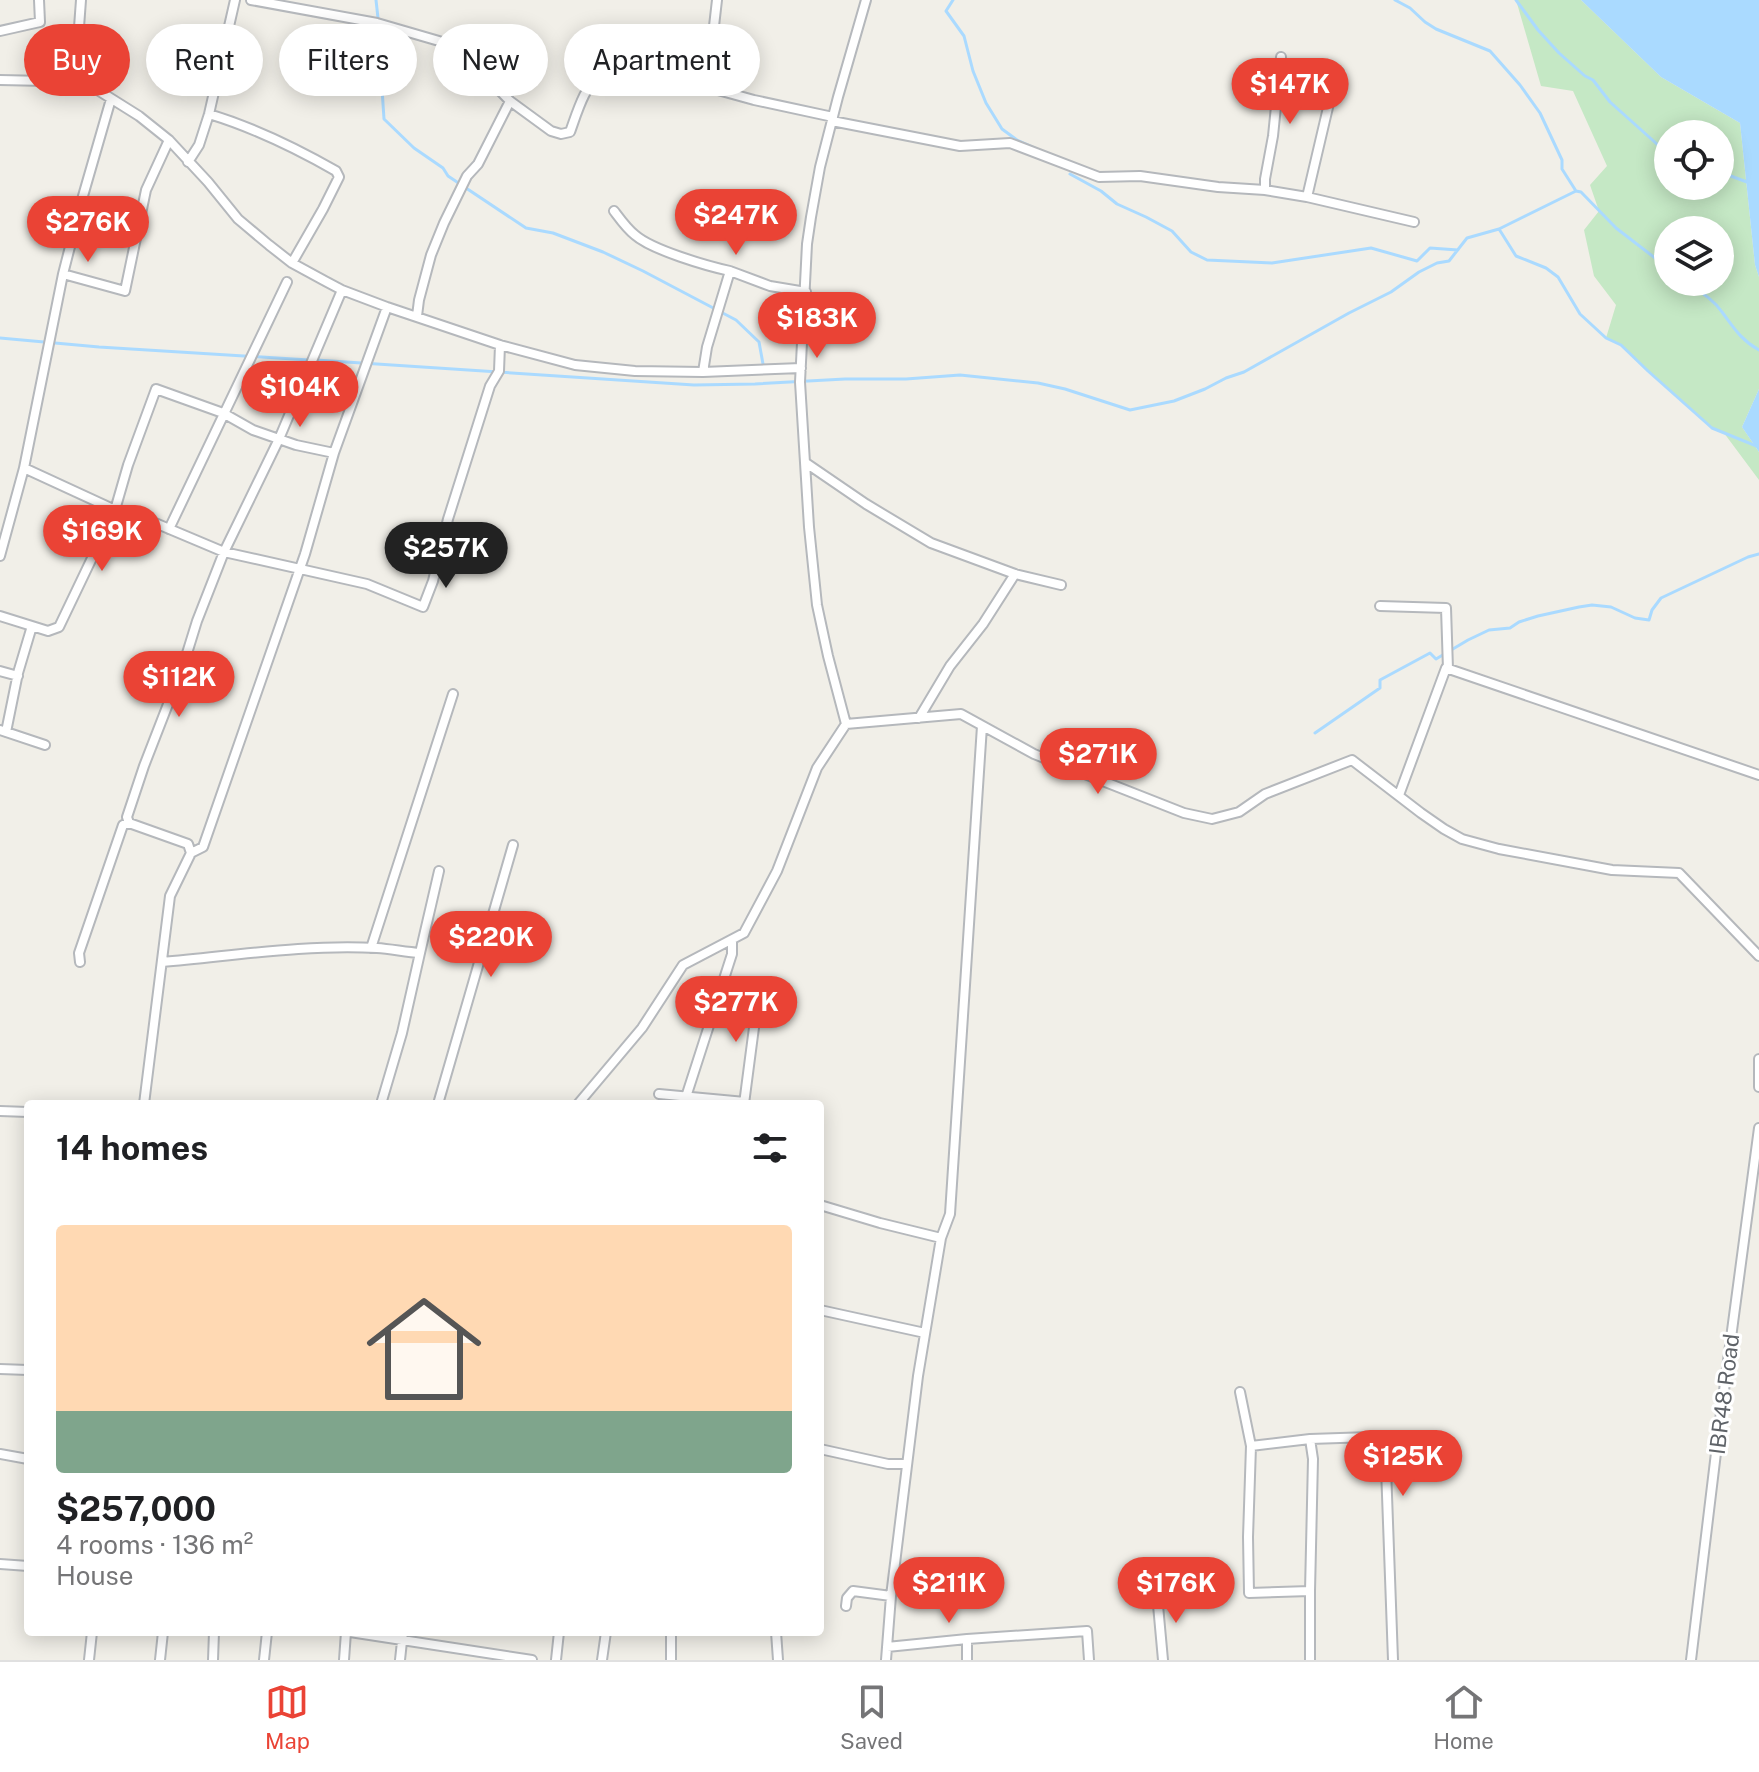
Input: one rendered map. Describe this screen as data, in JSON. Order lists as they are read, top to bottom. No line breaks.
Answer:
{"streets":{"street":["IBR48 Road"]},"page":{"chip":["Buy","Rent","Filters","New","Apartment"],"price":["$147K","$247K","$276K","$183K","$104K","$169K","$257K","$112K","$271K","$220K","$277K","$125K","$211K","$176K"],"heading":"14 homes","list":[{"name":"$257,000","note":"4 rooms · 136 m² · House"}],"tabs":["Map","Saved","Home"]}}
